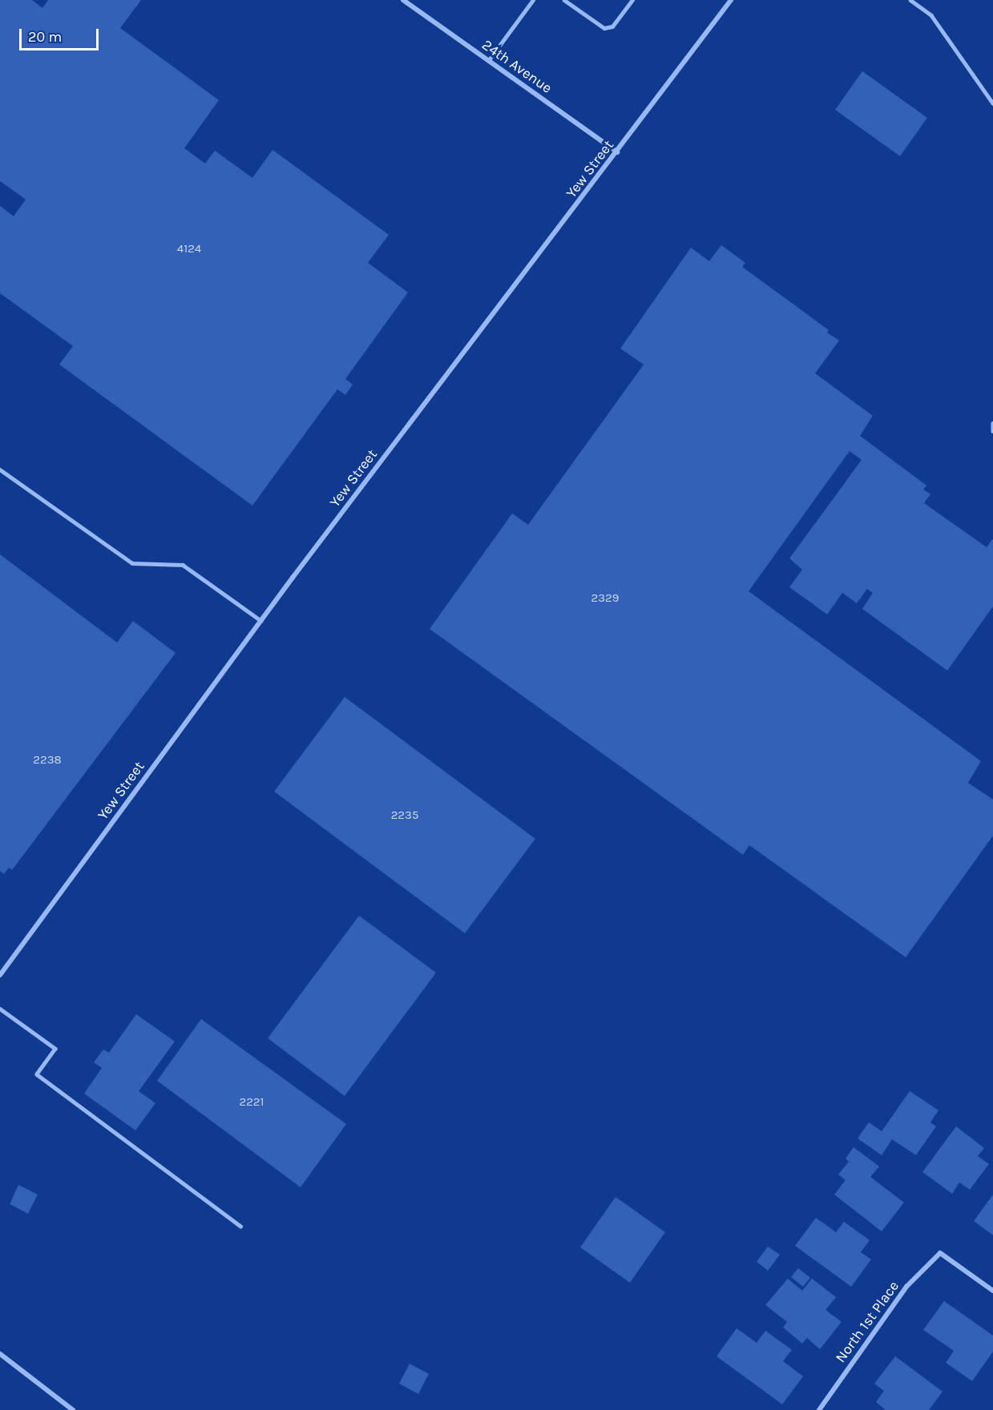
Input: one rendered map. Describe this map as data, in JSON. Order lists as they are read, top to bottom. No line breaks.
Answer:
{"streets":{"street":["24th Avenue","Yew Street","North 1st Place"]},"crossings":[["24th Avenue","Yew Street"]],"house_numbers":["4124","2329","2238","2235","2221"],"scale_bar":"20 m"}
